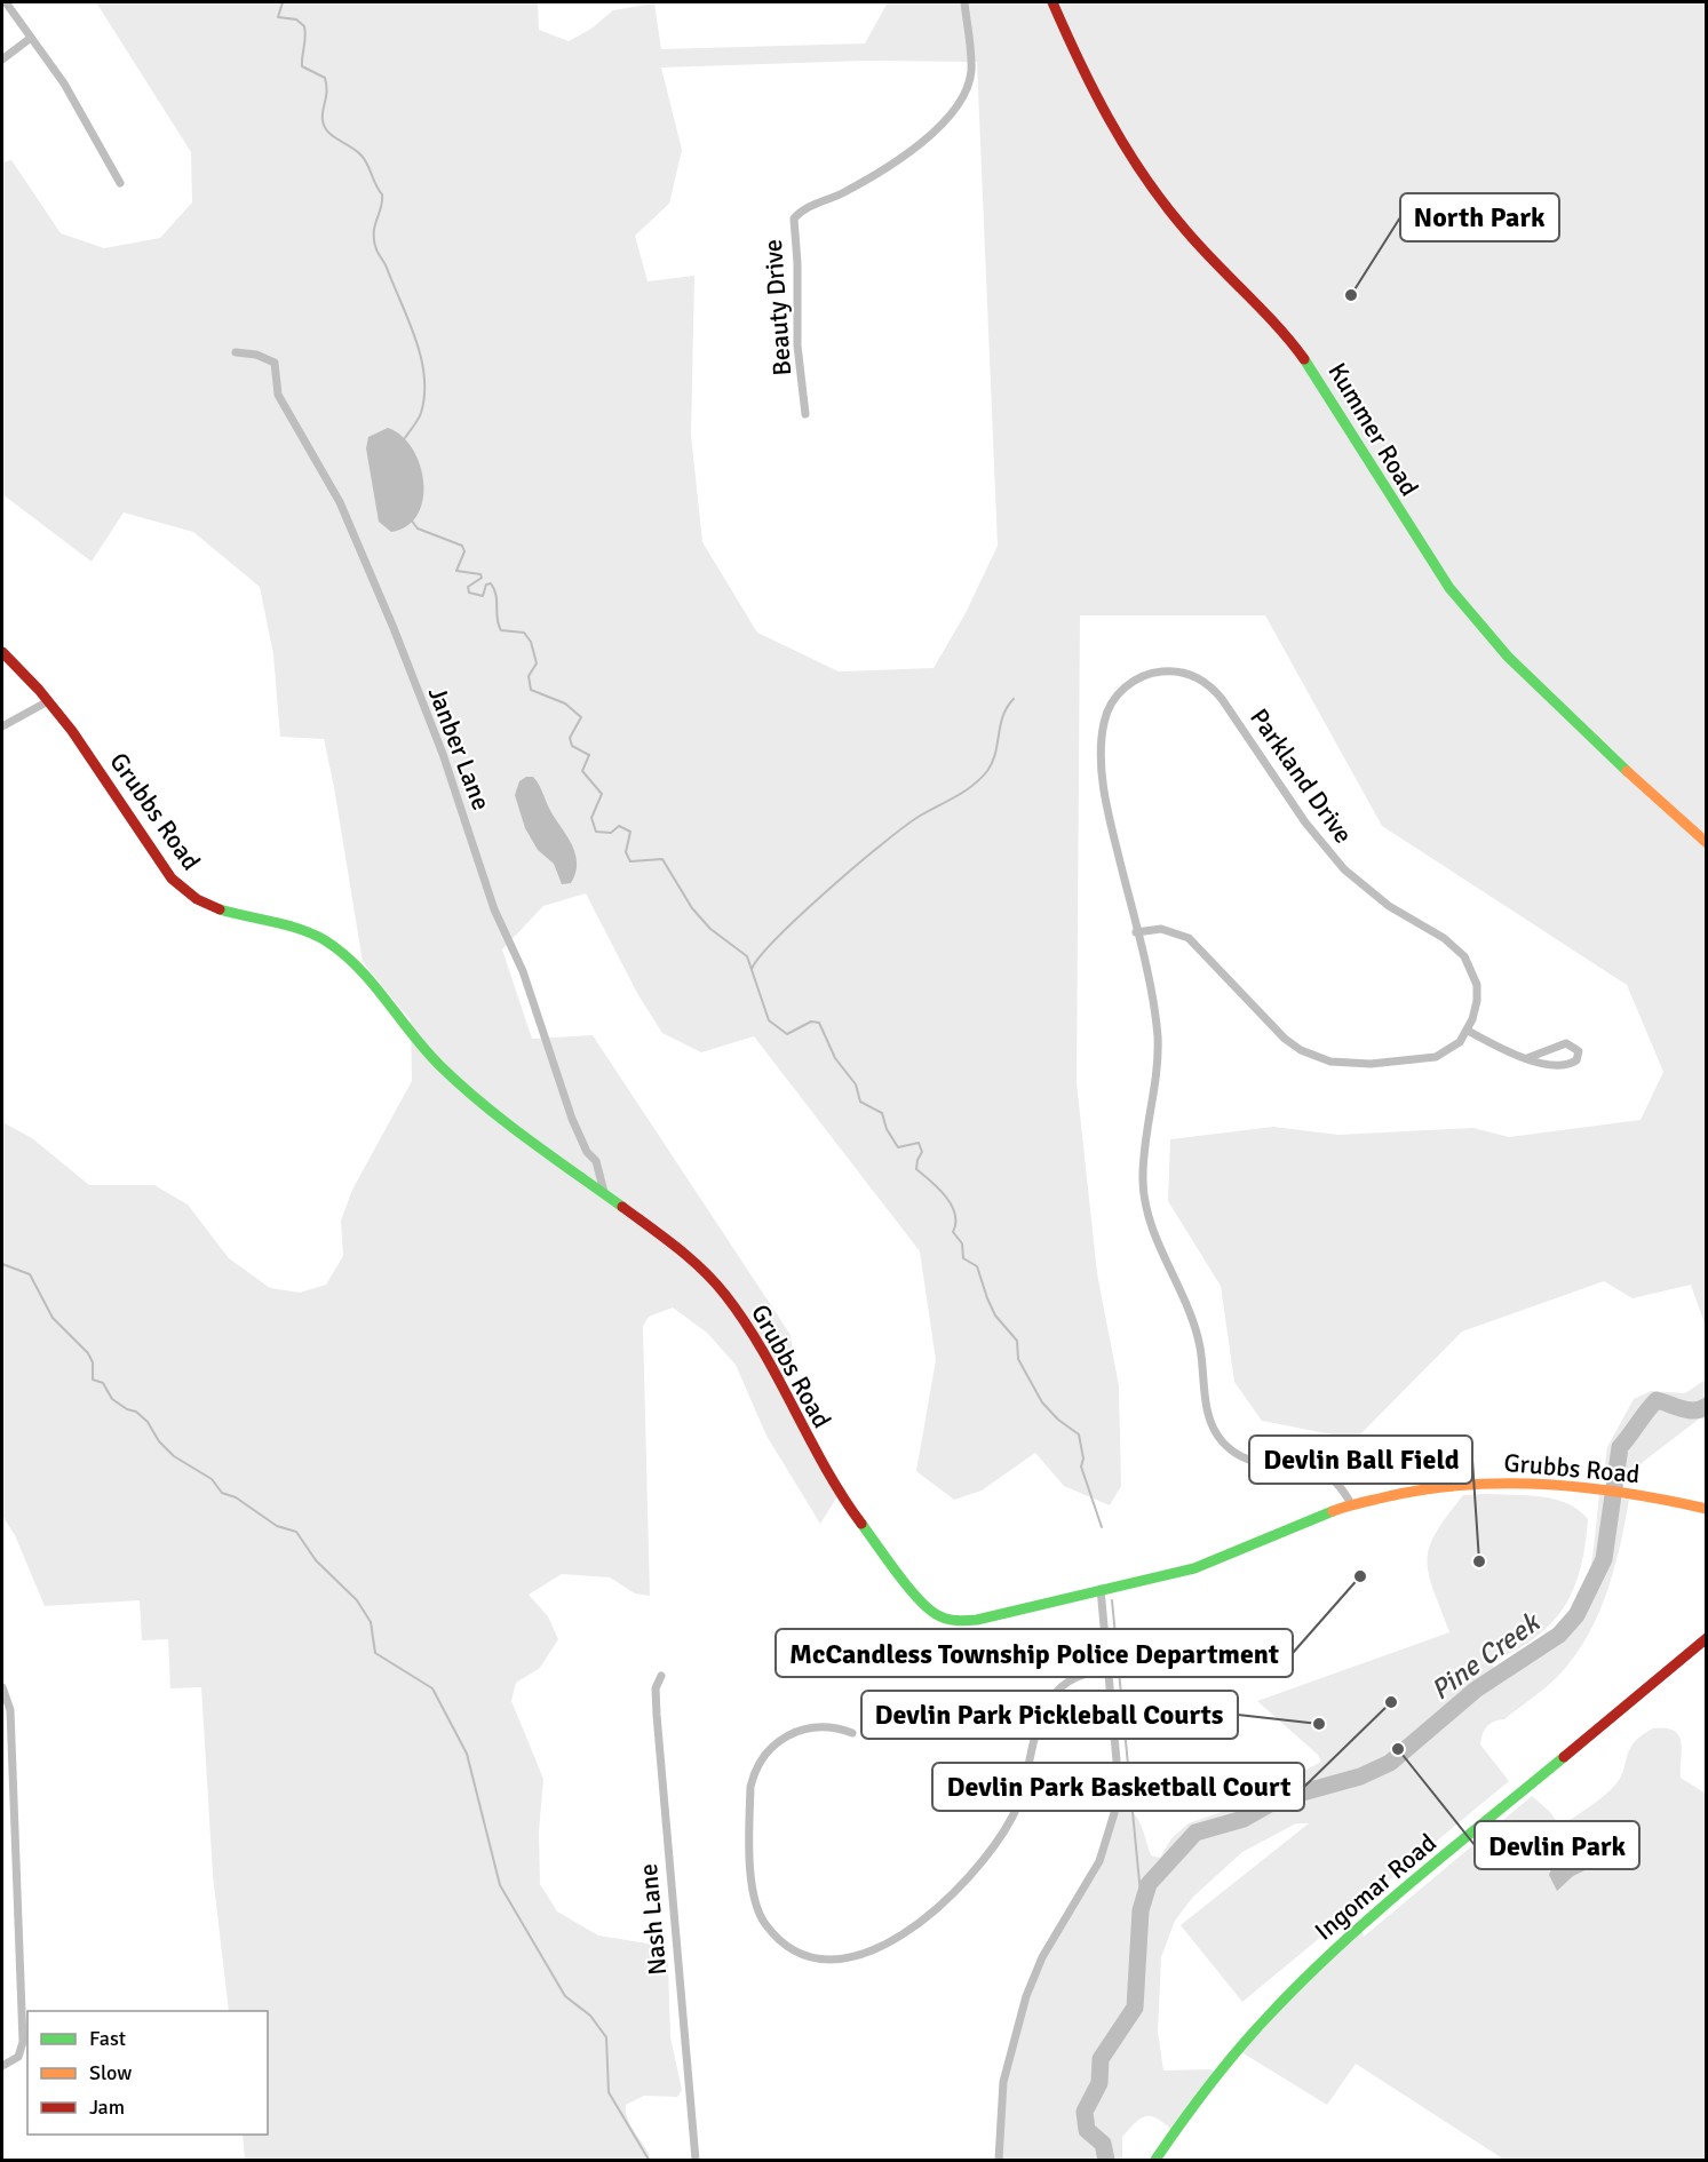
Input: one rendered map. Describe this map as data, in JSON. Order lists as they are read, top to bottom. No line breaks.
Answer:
{"streets":{"street":["Beauty Drive","Kummer Road","Janber Lane","Parkland Drive","Grubbs Road","Ingomar Road","Nash Lane"]},"crossings":[["Janber Lane","Grubbs Road"],["Parkland Drive","Grubbs Road"]],"water":["Pine Creek"],"places":["North Park","Devlin Ball Field","McCandless Township Police Department","Devlin Park Basketball Court","Devlin Park Pickleball Courts","Devlin Park"],"legend":["Fast","Slow","Jam"]}
